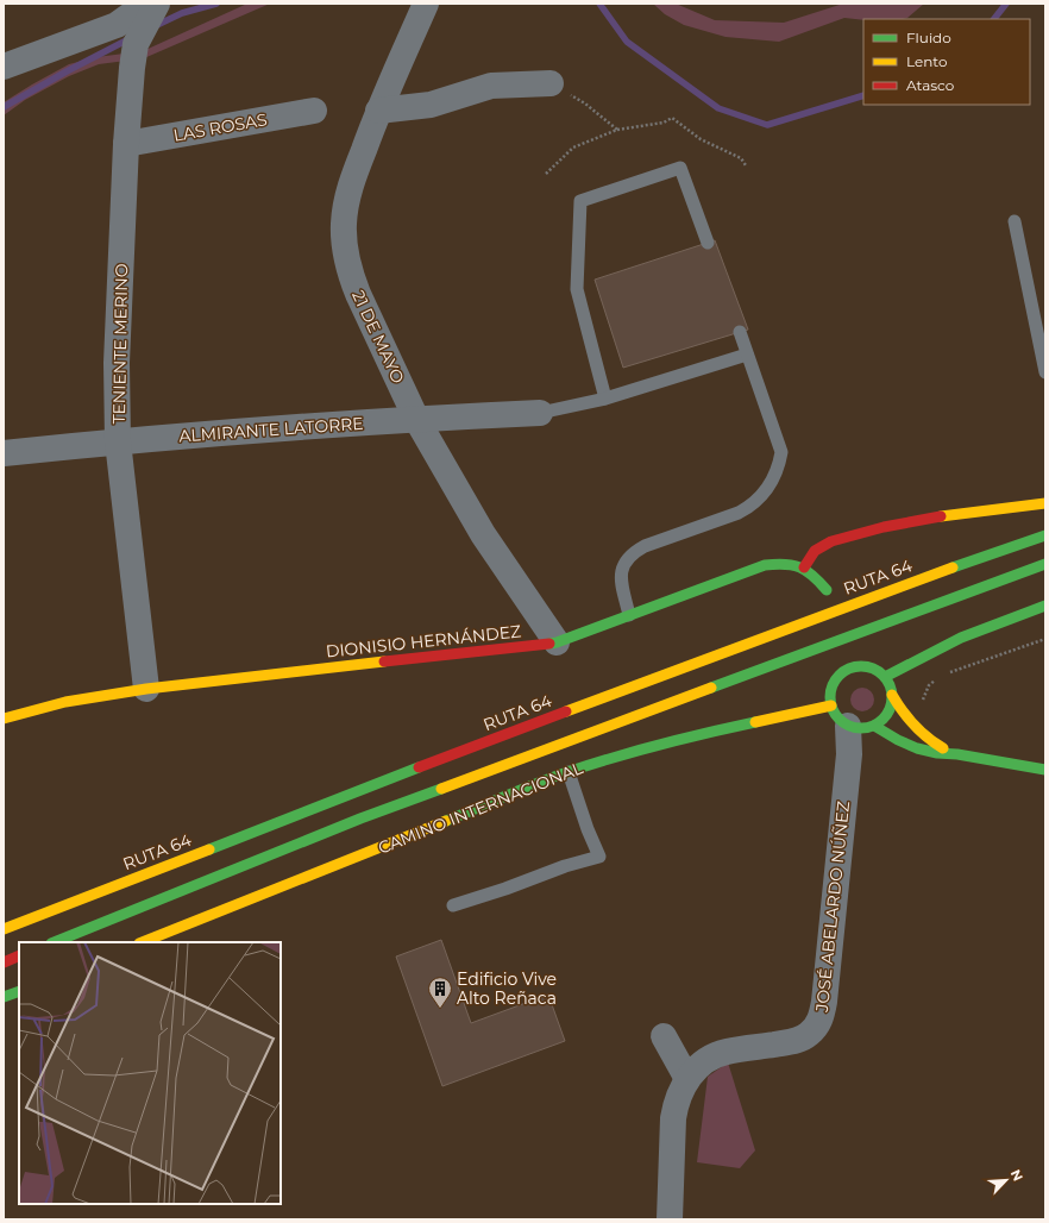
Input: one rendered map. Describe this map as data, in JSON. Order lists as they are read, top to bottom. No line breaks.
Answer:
{"streets":{"main road":["RUTA 64","DIONISIO HERNÁNDEZ","CAMINO INTERNACIONAL"],"street":["LAS ROSAS","21 DE MAYO","TENIENTE MERINO","ALMIRANTE LATORRE","JOSÉ ABELARDO NÚÑEZ"]},"crossings":[["LAS ROSAS","TENIENTE MERINO"],["21 DE MAYO","ALMIRANTE LATORRE"],["21 DE MAYO","DIONISIO HERNÁNDEZ"],["TENIENTE MERINO","ALMIRANTE LATORRE"],["TENIENTE MERINO","DIONISIO HERNÁNDEZ"],["CAMINO INTERNACIONAL","JOSÉ ABELARDO NÚÑEZ"]],"places":{"building":["Edificio Vive Alto Reñaca"]},"legend":["Fluido","Lento","Atasco"],"north":"top right"}
